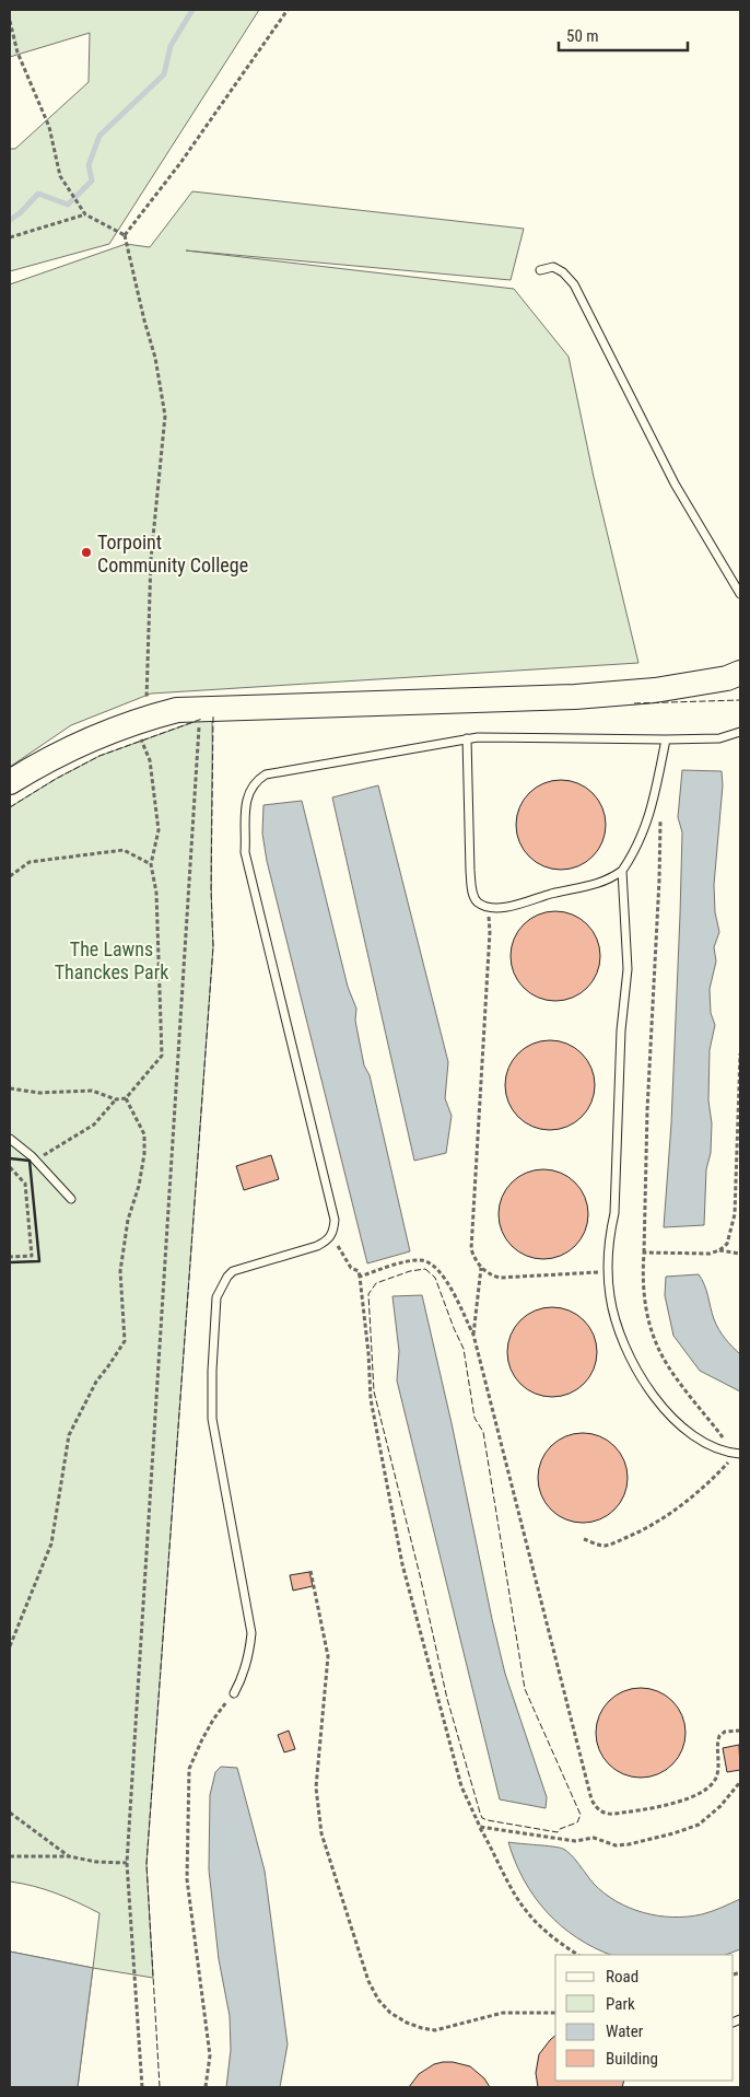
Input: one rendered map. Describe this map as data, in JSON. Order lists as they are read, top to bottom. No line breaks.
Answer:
{"parks":["The Lawns Thanckes Park"],"places":["Torpoint Community College"],"legend":["Road","Park","Water","Building"],"scale_bar":"50 m"}
